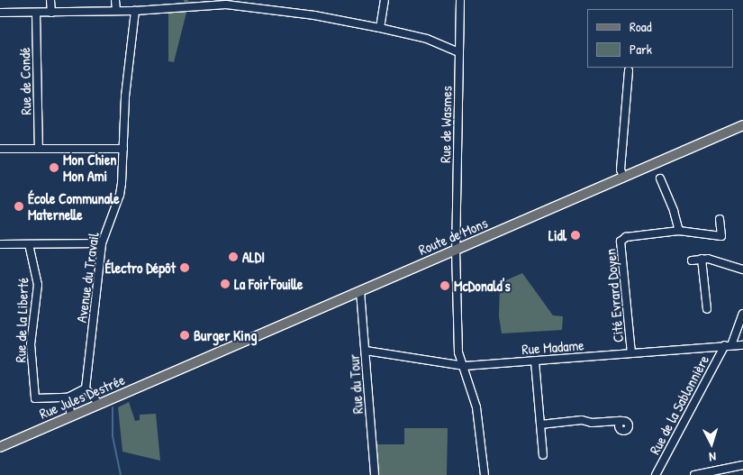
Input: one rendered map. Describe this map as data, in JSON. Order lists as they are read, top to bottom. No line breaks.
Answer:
{"streets":{"main road":["Route de Mons","Rue Jules Destrée"],"street":["Rue de Condé","Rue de Wasmes","Avenue du Travail","Cité Evrard Doyen","Rue de la Liberté","Rue Madame","Rue du Tour","Rue de la Sablonnière"]},"crossings":[["Rue de Wasmes","Route de Mons"],["Rue de Wasmes","Rue Madame"],["Route de Mons","Rue du Tour"],["Route de Mons","Rue Jules Destrée"],["Cité Evrard Doyen","Rue Madame"],["Rue Madame","Rue du Tour"],["Rue Madame","Rue de la Sablonnière"]],"places":["Mon Chien Mon Ami","École Communale Maternelle","Lidl","ALDI","Électro Dépôt","La Foir'Fouille","McDonald's","Burger King"],"legend":["Road","Park"],"north":"bottom"}
